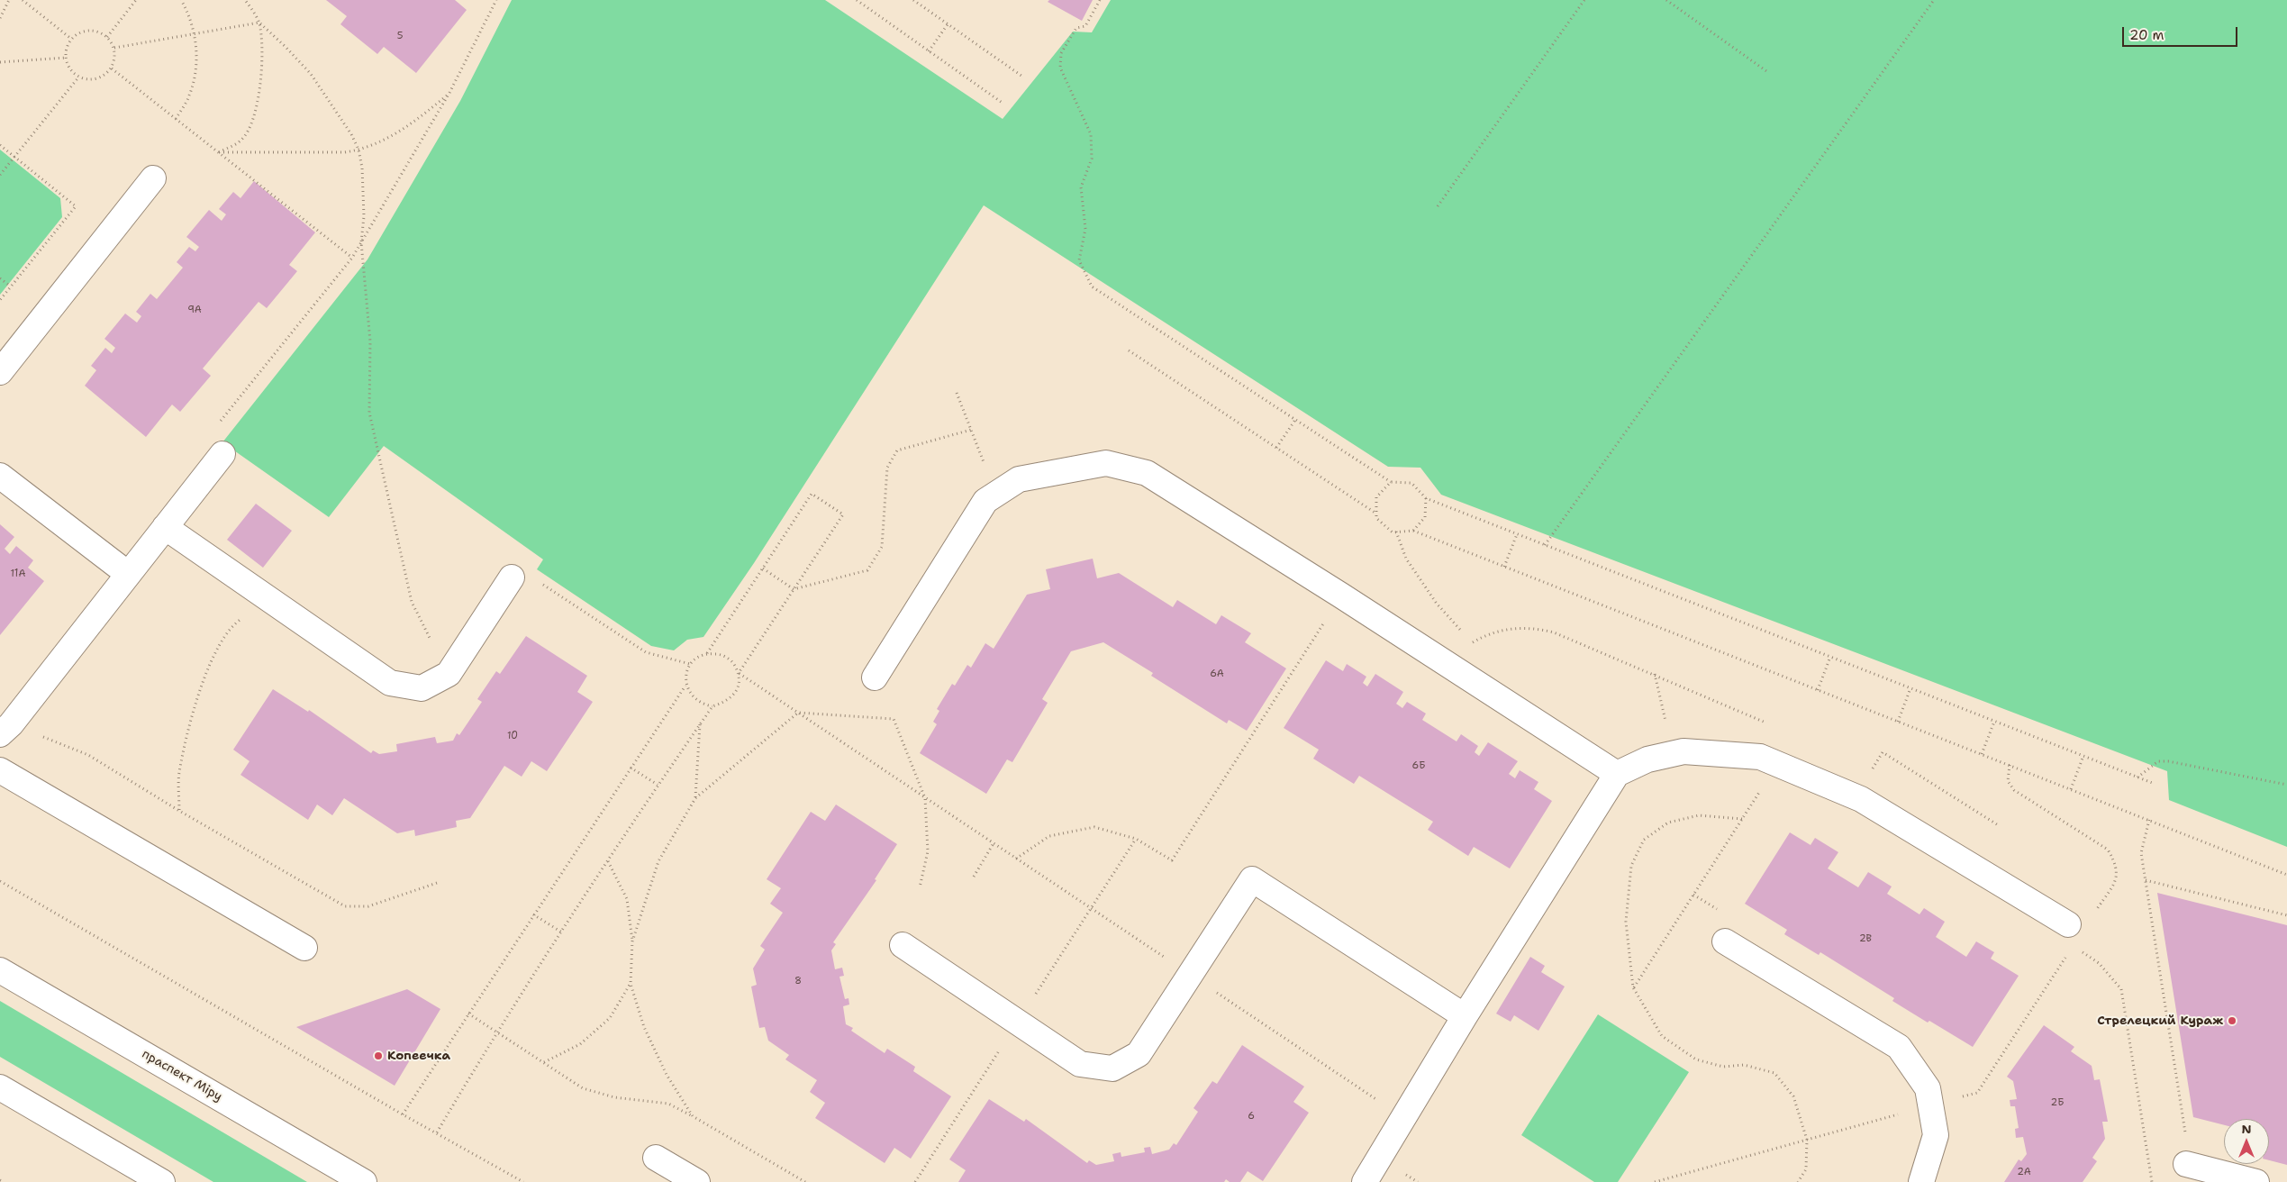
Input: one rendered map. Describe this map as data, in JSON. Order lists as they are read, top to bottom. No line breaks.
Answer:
{"streets":{"street":["праспект Міру"]},"places":["Стрелецкий Кураж","Копеечка"],"house_numbers":["5","9А","11А","6А","10","6Б","2В","8","2Б","6","2А"],"scale_bar":"20 m","north":"top"}
